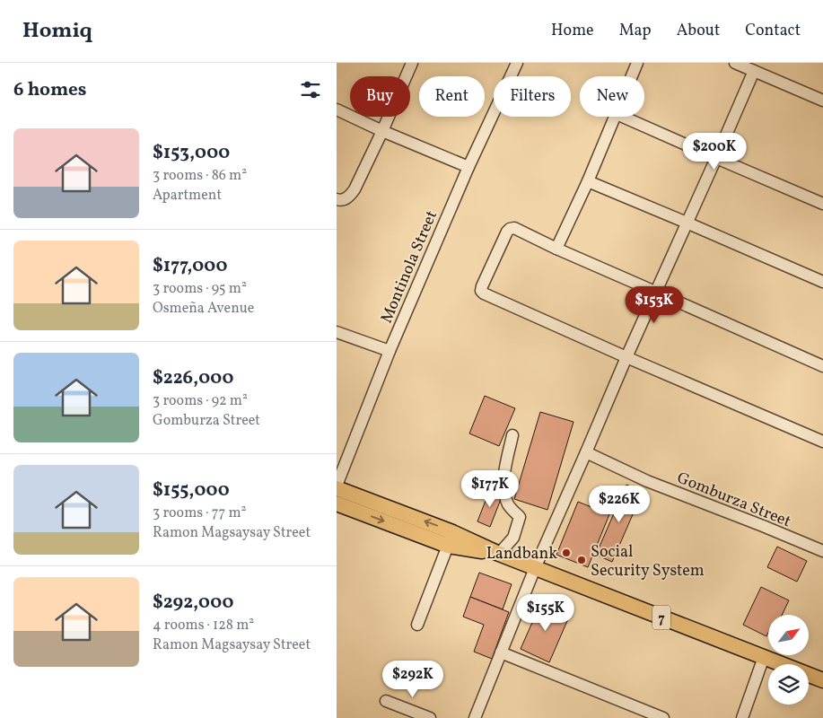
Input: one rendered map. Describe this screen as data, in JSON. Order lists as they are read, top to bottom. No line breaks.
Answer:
{"streets":{"main road":["7"],"street":["Montinola Street","Gomburza Street"]},"crossings":[["Montinola Street","7"]],"places":["Landbank","Social Security System"],"north":"top right","page":{"header":"Homiq","nav":["Home","Map","About","Contact"],"heading":"6 homes","chip":["Buy","Rent","Filters","New"],"list":[{"name":"$153,000","note":"3 rooms · 86 m² · Apartment"},{"name":"$177,000","note":"3 rooms · 95 m² · Osmeña Avenue"},{"name":"$226,000","note":"3 rooms · 92 m² · Gomburza Street"},{"name":"$155,000","note":"3 rooms · 77 m² · Ramon Magsaysay Street"},{"name":"$292,000","note":"4 rooms · 128 m² · Ramon Magsaysay Street"}],"price":["$200K","$153K","$177K","$226K","$155K","$292K"]}}
